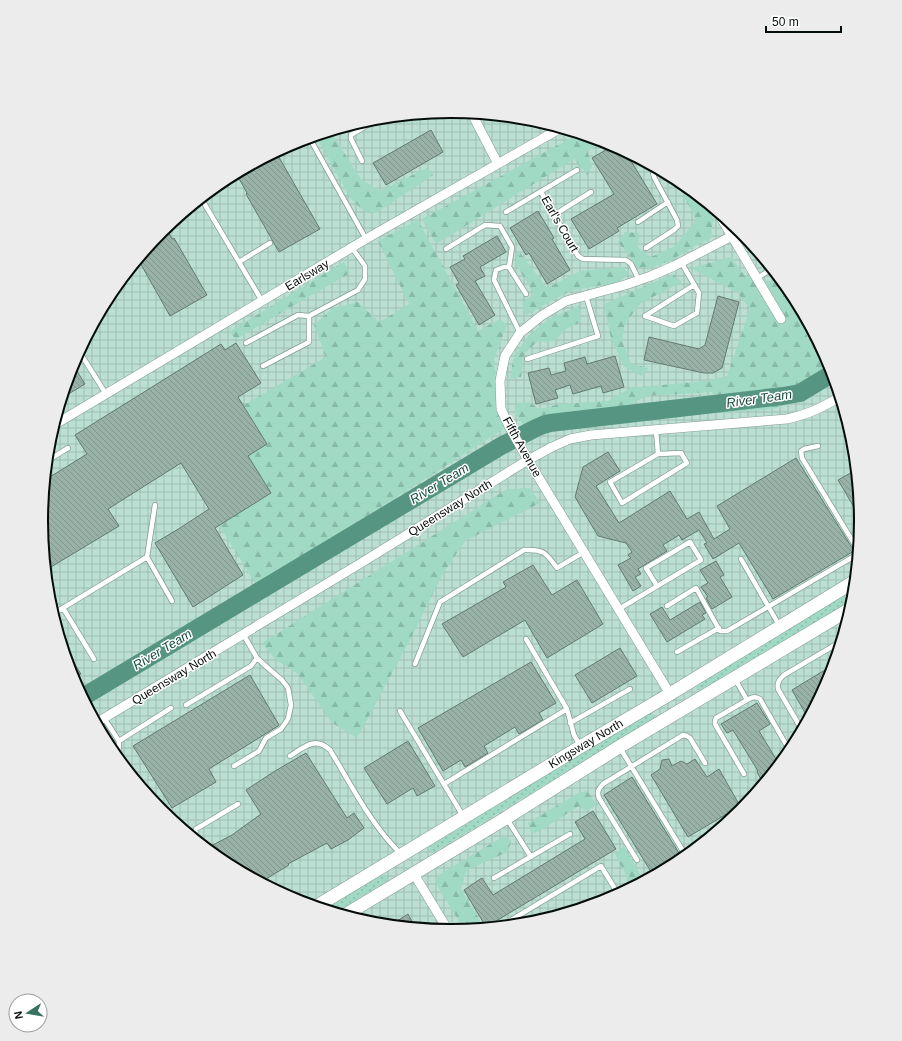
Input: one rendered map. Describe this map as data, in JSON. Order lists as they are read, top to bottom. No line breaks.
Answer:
{"streets":{"street":["Earlsway","Fifth Avenue","Queensway North","Kingsway North"],"lane":["Earl's Court"]},"crossings":[["Earl's Court","Fifth Avenue"],["Fifth Avenue","Queensway North"],["Fifth Avenue","Kingsway North"]],"water":["River Team"],"scale_bar":"50 m","north":"left"}
